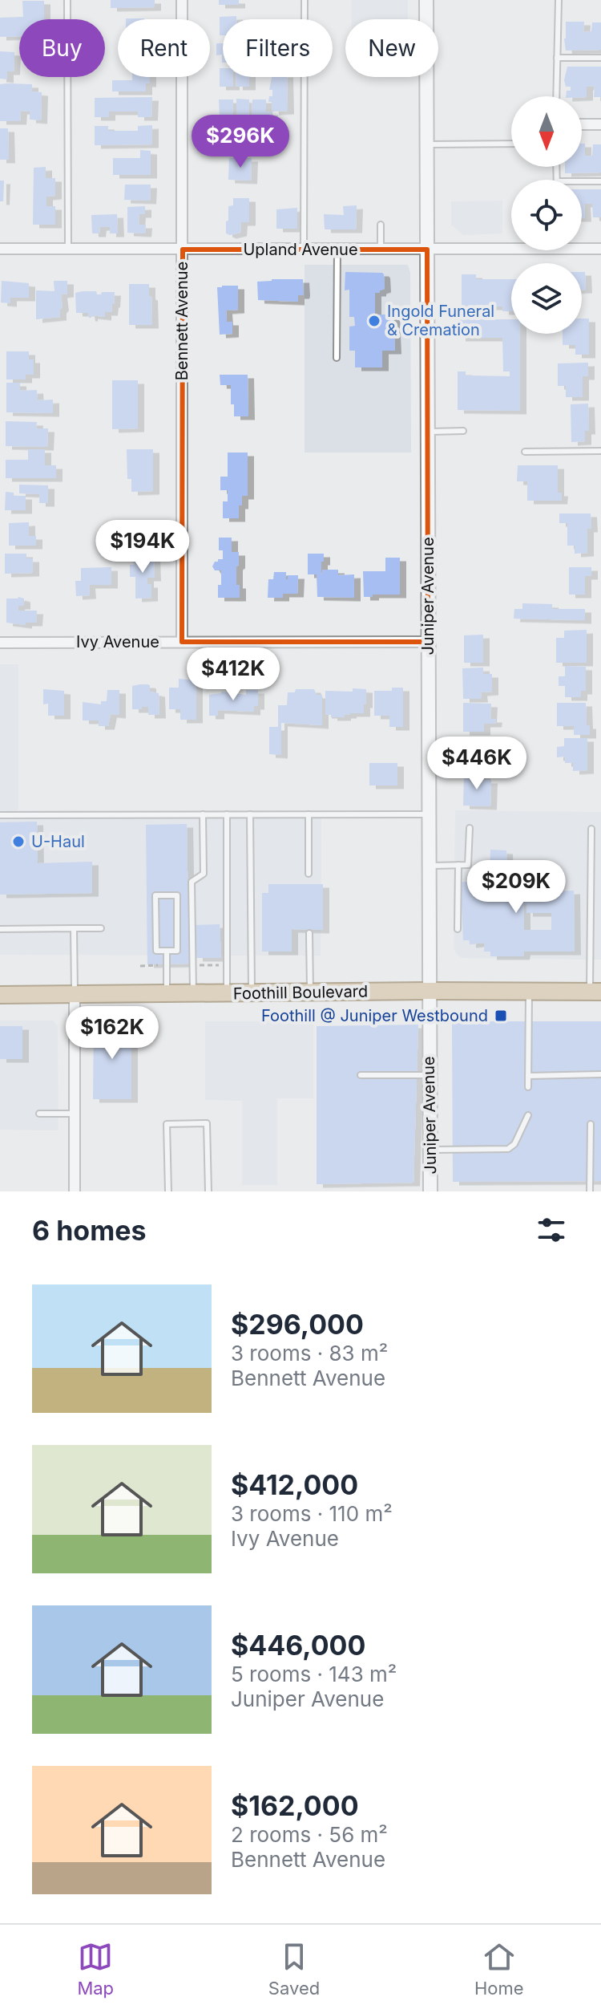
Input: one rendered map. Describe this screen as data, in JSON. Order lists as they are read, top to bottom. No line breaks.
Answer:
{"streets":{"main road":["Foothill Boulevard"],"street":["Upland Avenue","Bennett Avenue","Juniper Avenue","Ivy Avenue"]},"crossings":[["Upland Avenue","Bennett Avenue"],["Upland Avenue","Juniper Avenue"],["Bennett Avenue","Ivy Avenue"],["Juniper Avenue","Ivy Avenue"],["Juniper Avenue","Foothill Boulevard"]],"places":{"other":["Ingold Funeral & Cremation","U-Haul"],"transit":["Foothill @ Juniper Westbound"]},"north":"bottom","page":{"chip":["Buy","Rent","Filters","New"],"price":["$296K","$194K","$412K","$446K","$209K","$162K"],"heading":"6 homes","list":[{"name":"$296,000","note":"3 rooms · 83 m² · Bennett Avenue"},{"name":"$412,000","note":"3 rooms · 110 m² · Ivy Avenue"},{"name":"$446,000","note":"5 rooms · 143 m² · Juniper Avenue"},{"name":"$162,000","note":"2 rooms · 56 m² · Bennett Avenue"}],"tabs":["Map","Saved","Home"]}}
